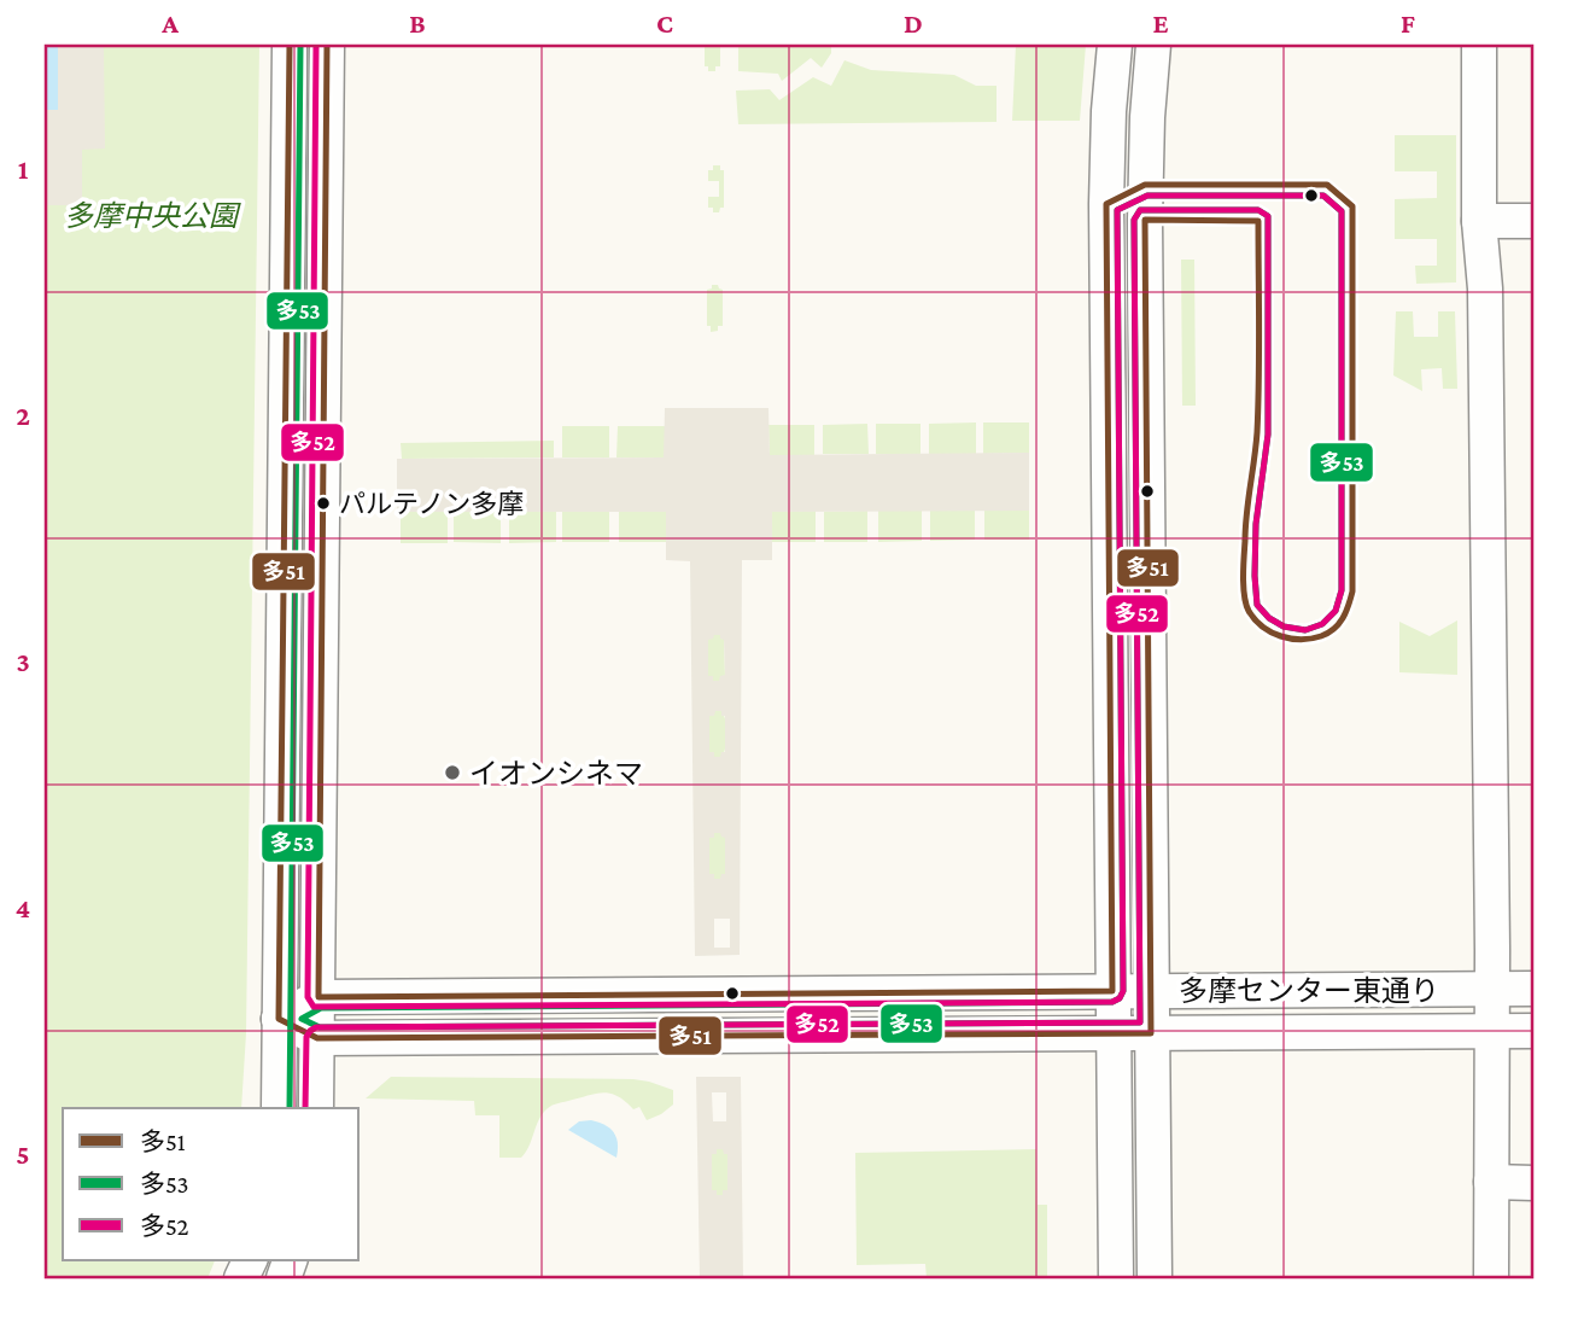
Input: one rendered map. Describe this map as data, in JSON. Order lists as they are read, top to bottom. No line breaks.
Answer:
{"streets":{"street":["多摩センター東通り"]},"parks":["多摩中央公園"],"places":["パルテノン多摩","イオンシネマ"],"lines":["transit line 多51","transit line 多53","transit line 多52"],"legend":["多51","多53","多52"],"grid":{"columns":["A","B","C","D","E","F"],"rows":["1","2","3","4","5"]}}
